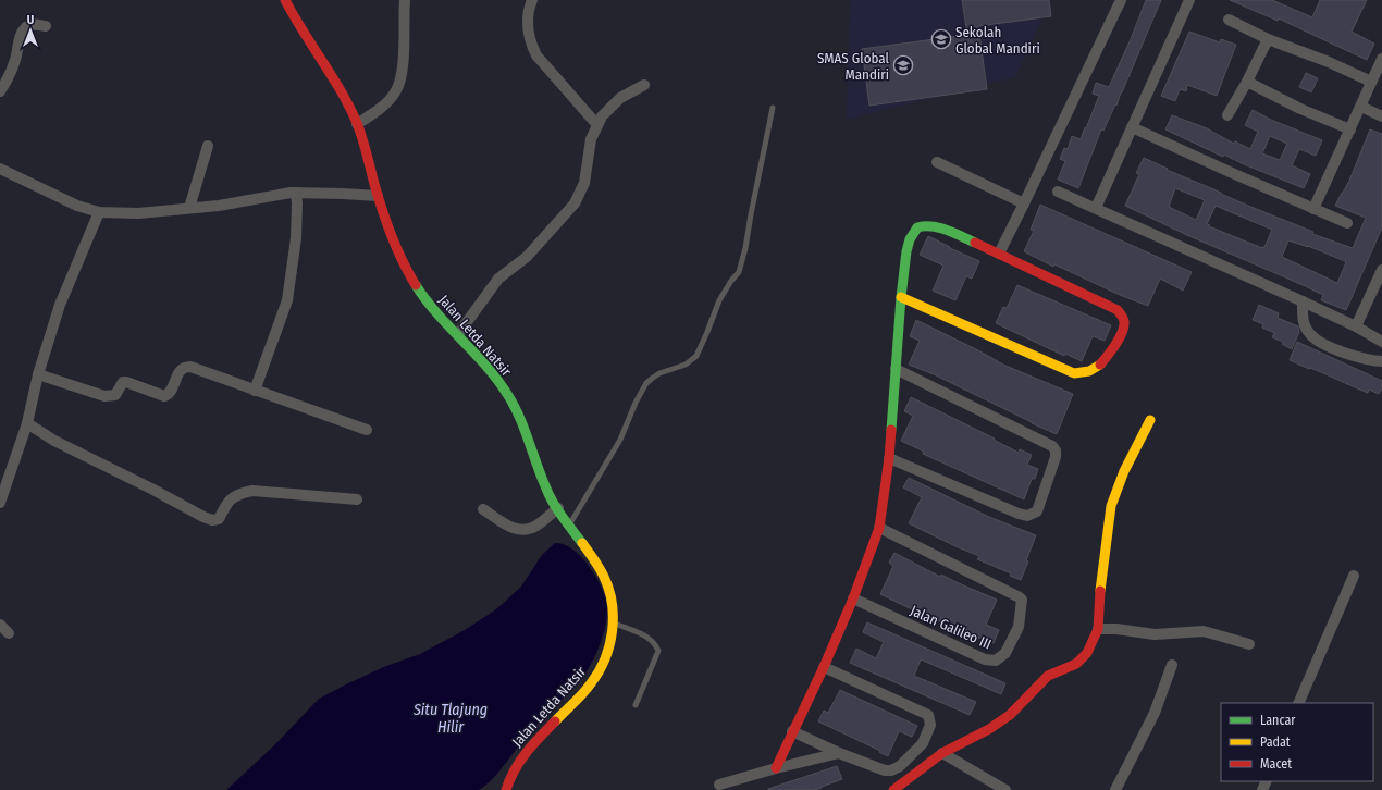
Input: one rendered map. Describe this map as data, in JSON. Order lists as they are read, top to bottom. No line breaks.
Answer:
{"streets":{"street":["Jalan Letda Natsir","Jalan Galileo III"]},"water":["Situ Tlajung Hilir"],"places":{"school or university":["Sekolah Global Mandiri","SMAS Global Mandiri"]},"legend":["Lancar","Padat","Macet"],"north":"top"}
